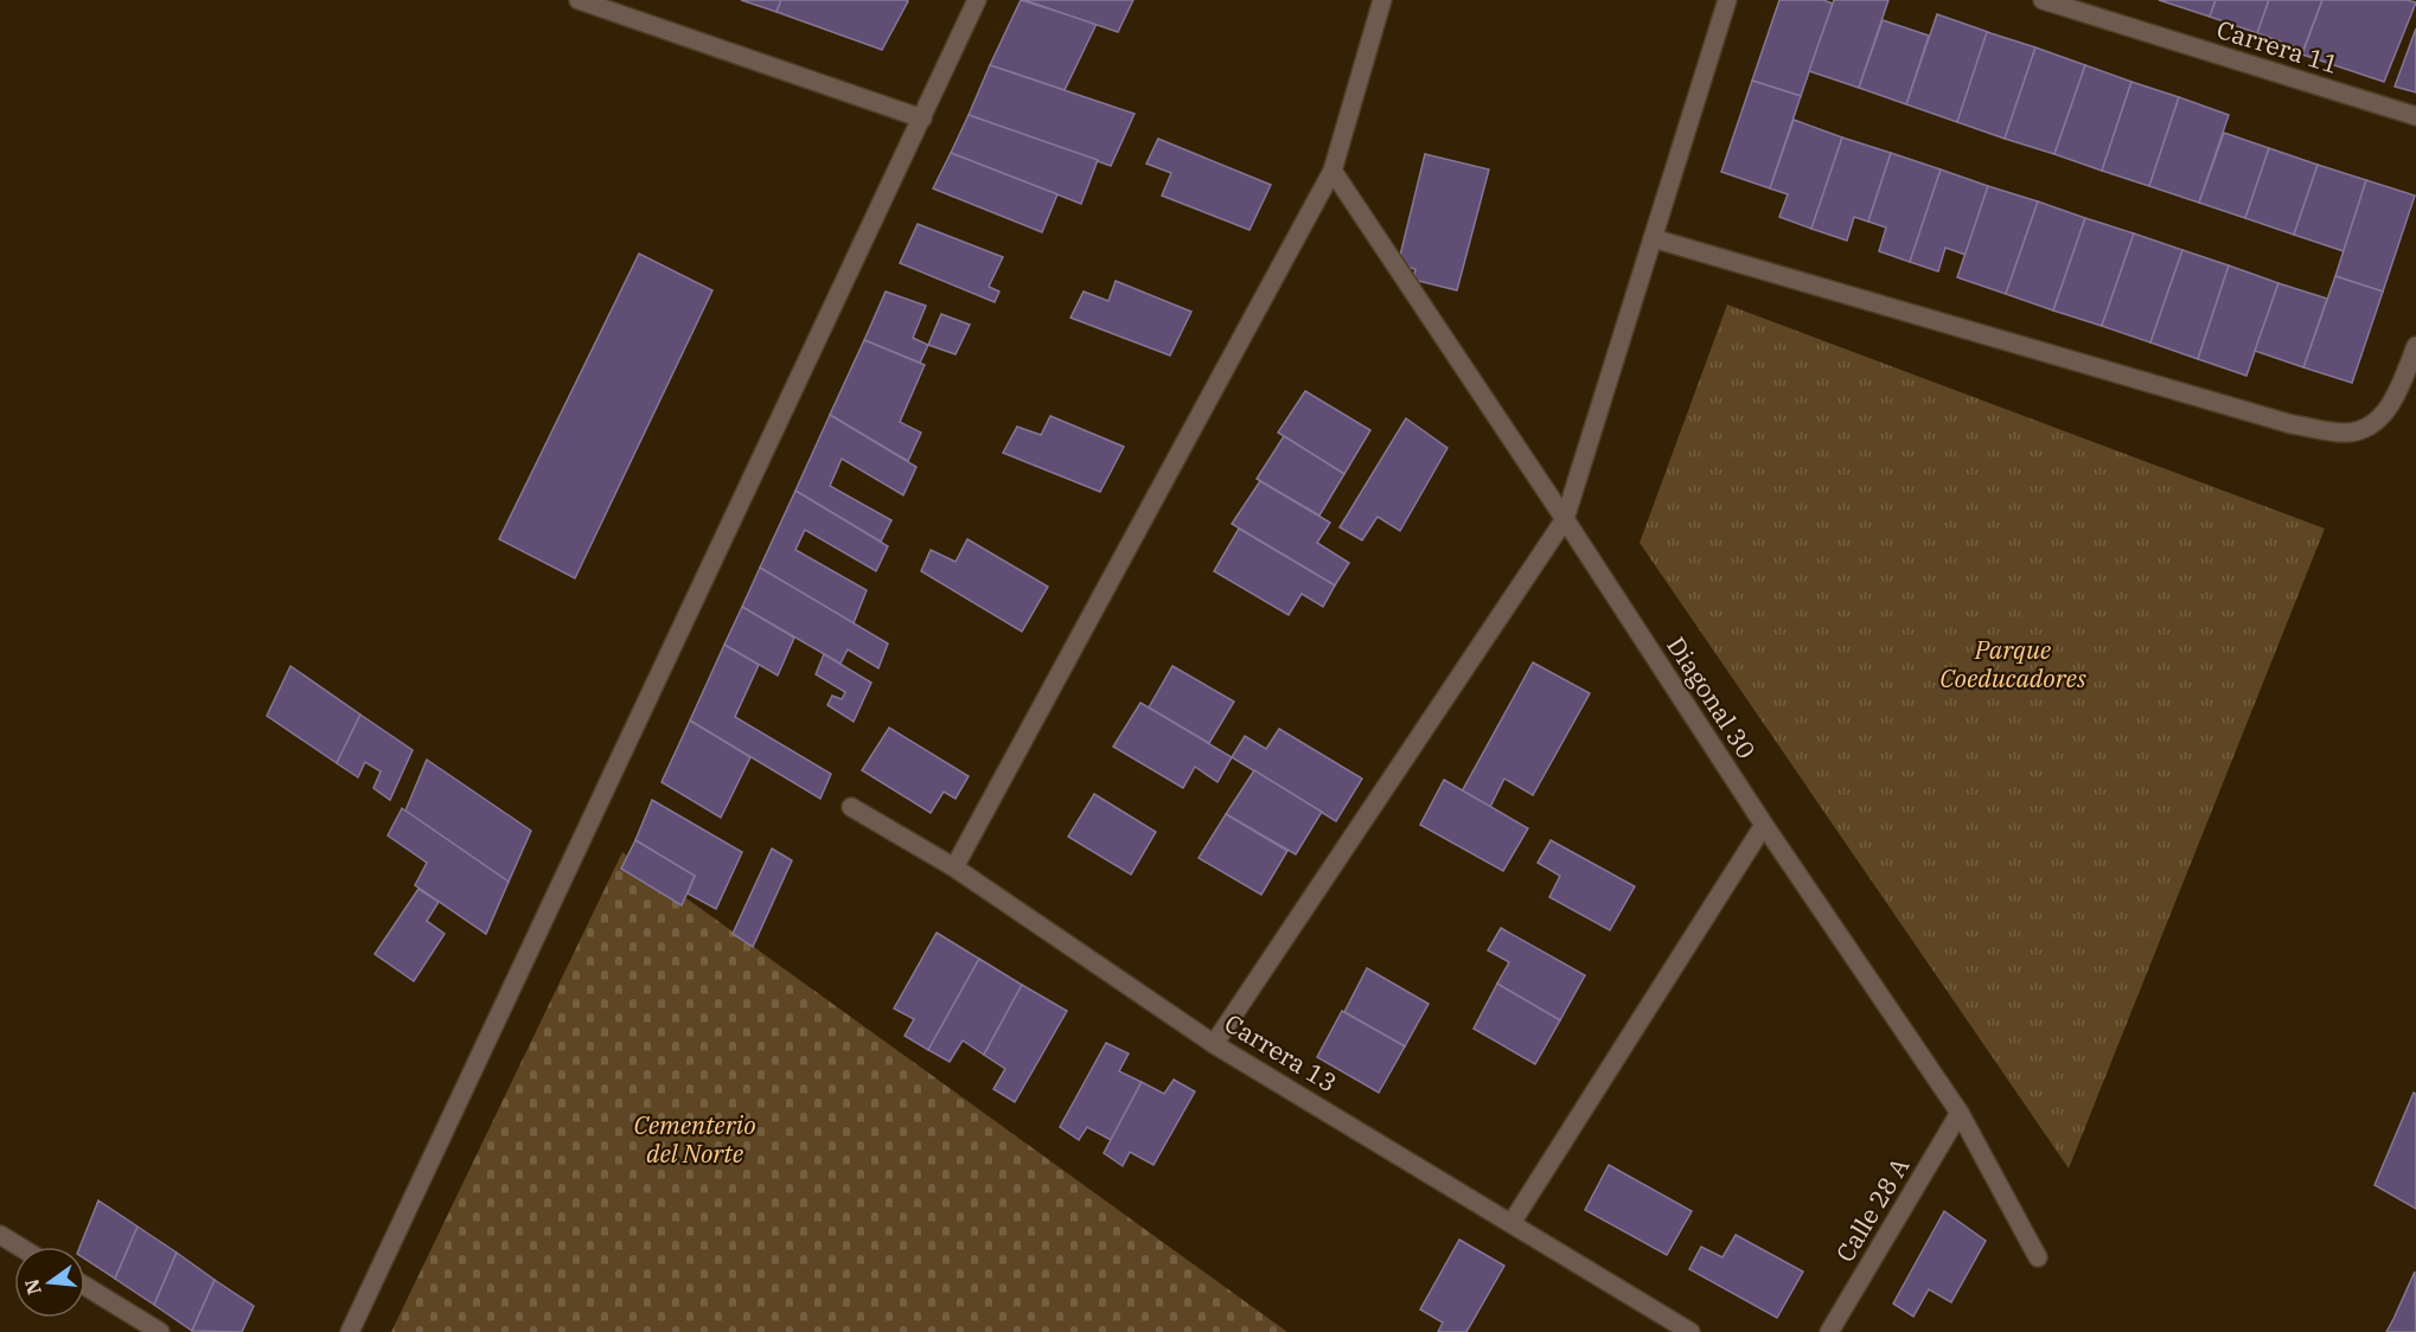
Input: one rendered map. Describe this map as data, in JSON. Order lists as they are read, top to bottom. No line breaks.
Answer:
{"streets":{"street":["Carrera 11","Diagonal 30","Carrera 13","Calle 28 A"]},"crossings":[["Diagonal 30","Calle 28 A"]],"parks":["Parque Coeducadores","Cementerio del Norte"],"north":"left"}
